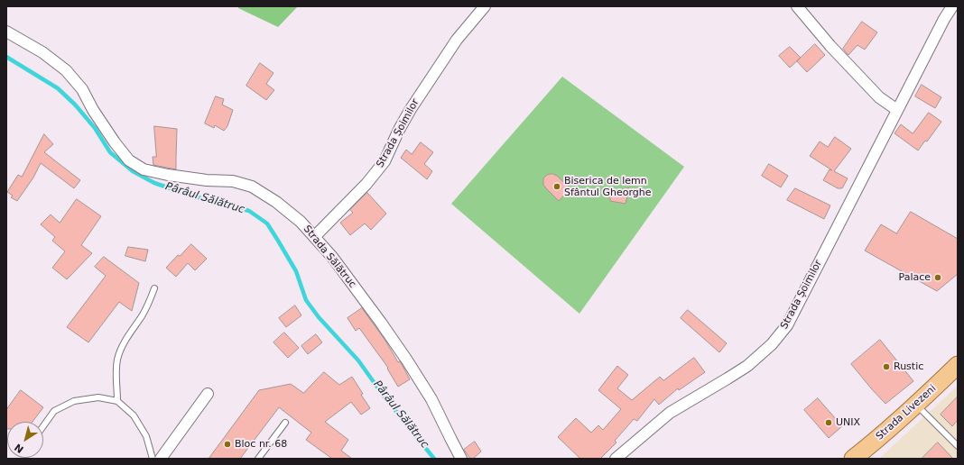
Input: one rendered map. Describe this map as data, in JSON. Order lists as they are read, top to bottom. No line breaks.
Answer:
{"streets":{"main road":["Strada Livezeni"],"street":["Strada Șoimilor","Strada Sălătruc"]},"crossings":[["Strada Șoimilor","Strada Sălătruc"]],"water":["Pârâul Sălătruc"],"places":["Biserica de lemn Sfântul Gheorghe","Palace","Rustic","UNIX","Bloc nr. 68"],"north":"bottom left"}
